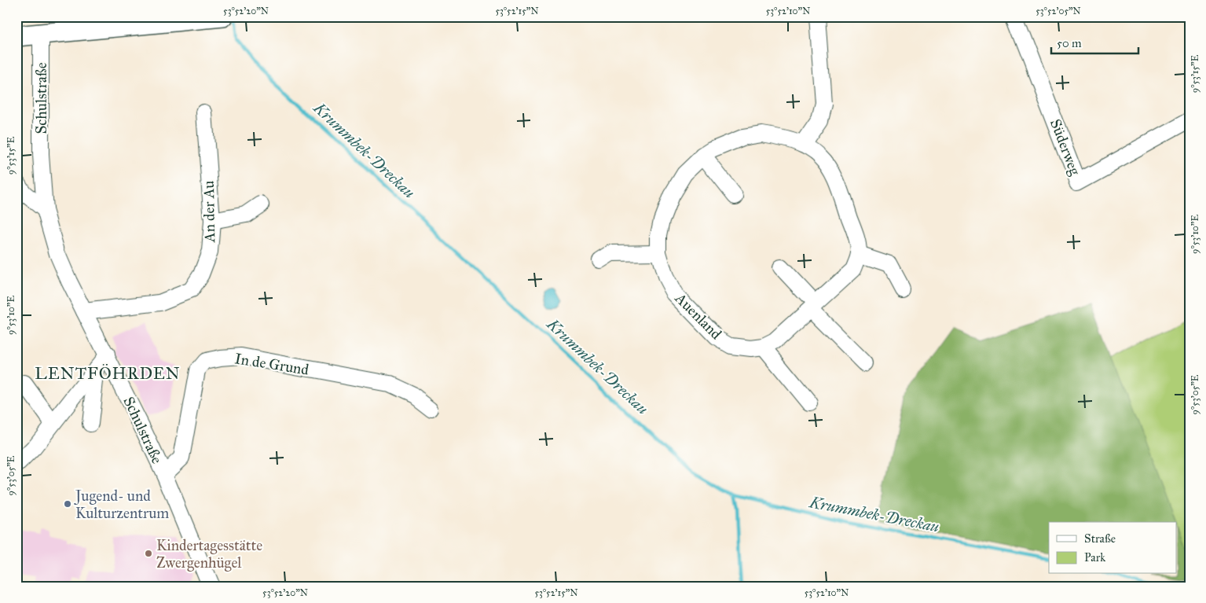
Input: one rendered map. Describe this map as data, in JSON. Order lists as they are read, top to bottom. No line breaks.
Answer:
{"streets":{"street":["Schulstraße","Süderweg","An der Au","Auenland","In de Grund"]},"crossings":[["Schulstraße","An der Au"],["Schulstraße","In de Grund"]],"districts":["LENTFÖHRDEN"],"water":["Krummbek-Dreckau"],"places":["Jugend- und Kulturzentrum","Kindertagesstätte Zwergenhügel"],"legend":["Straße","Park"],"scale_bar":"50 m","coordinates":["53°52'20\"N","53°52'15\"N","53°52'10\"N","53°52'05\"N","9°53'15\"E","9°53'10\"E","9°53'05\"E"]}
